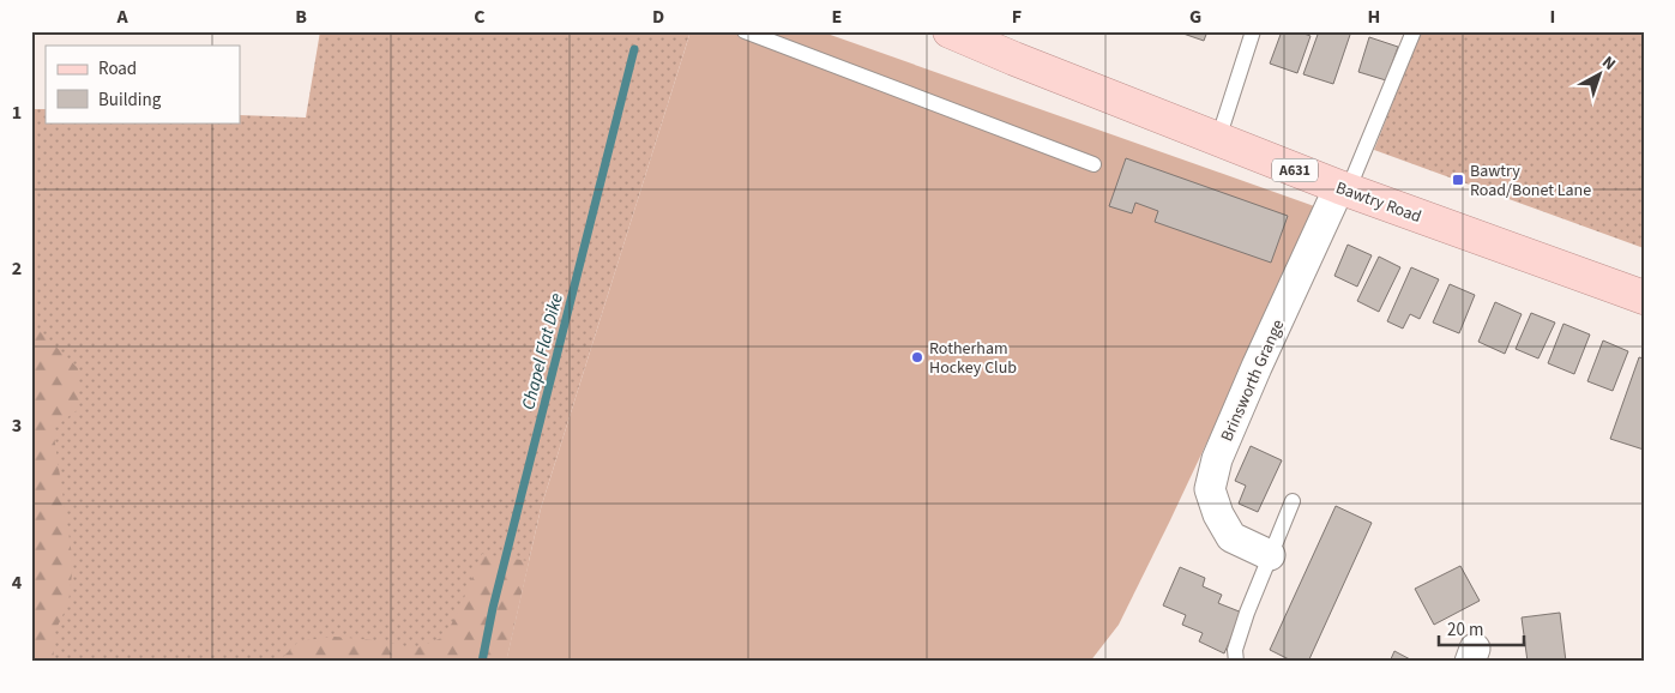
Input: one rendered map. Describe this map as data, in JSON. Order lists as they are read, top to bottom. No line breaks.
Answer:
{"streets":{"main road":["A631","Bawtry Road"],"street":["Brinsworth Grange"]},"crossings":[["Bawtry Road","Brinsworth Grange"]],"water":["Chapel Flat Dike"],"places":{"transit":["Bawtry Road/Bonet Lane"],"other":["Rotherham Hockey Club"]},"legend":["Road","Building"],"scale_bar":"20 m","north":"top right","grid":{"columns":["A","B","C","D","E","F","G","H","I"],"rows":["1","2","3","4"]}}
